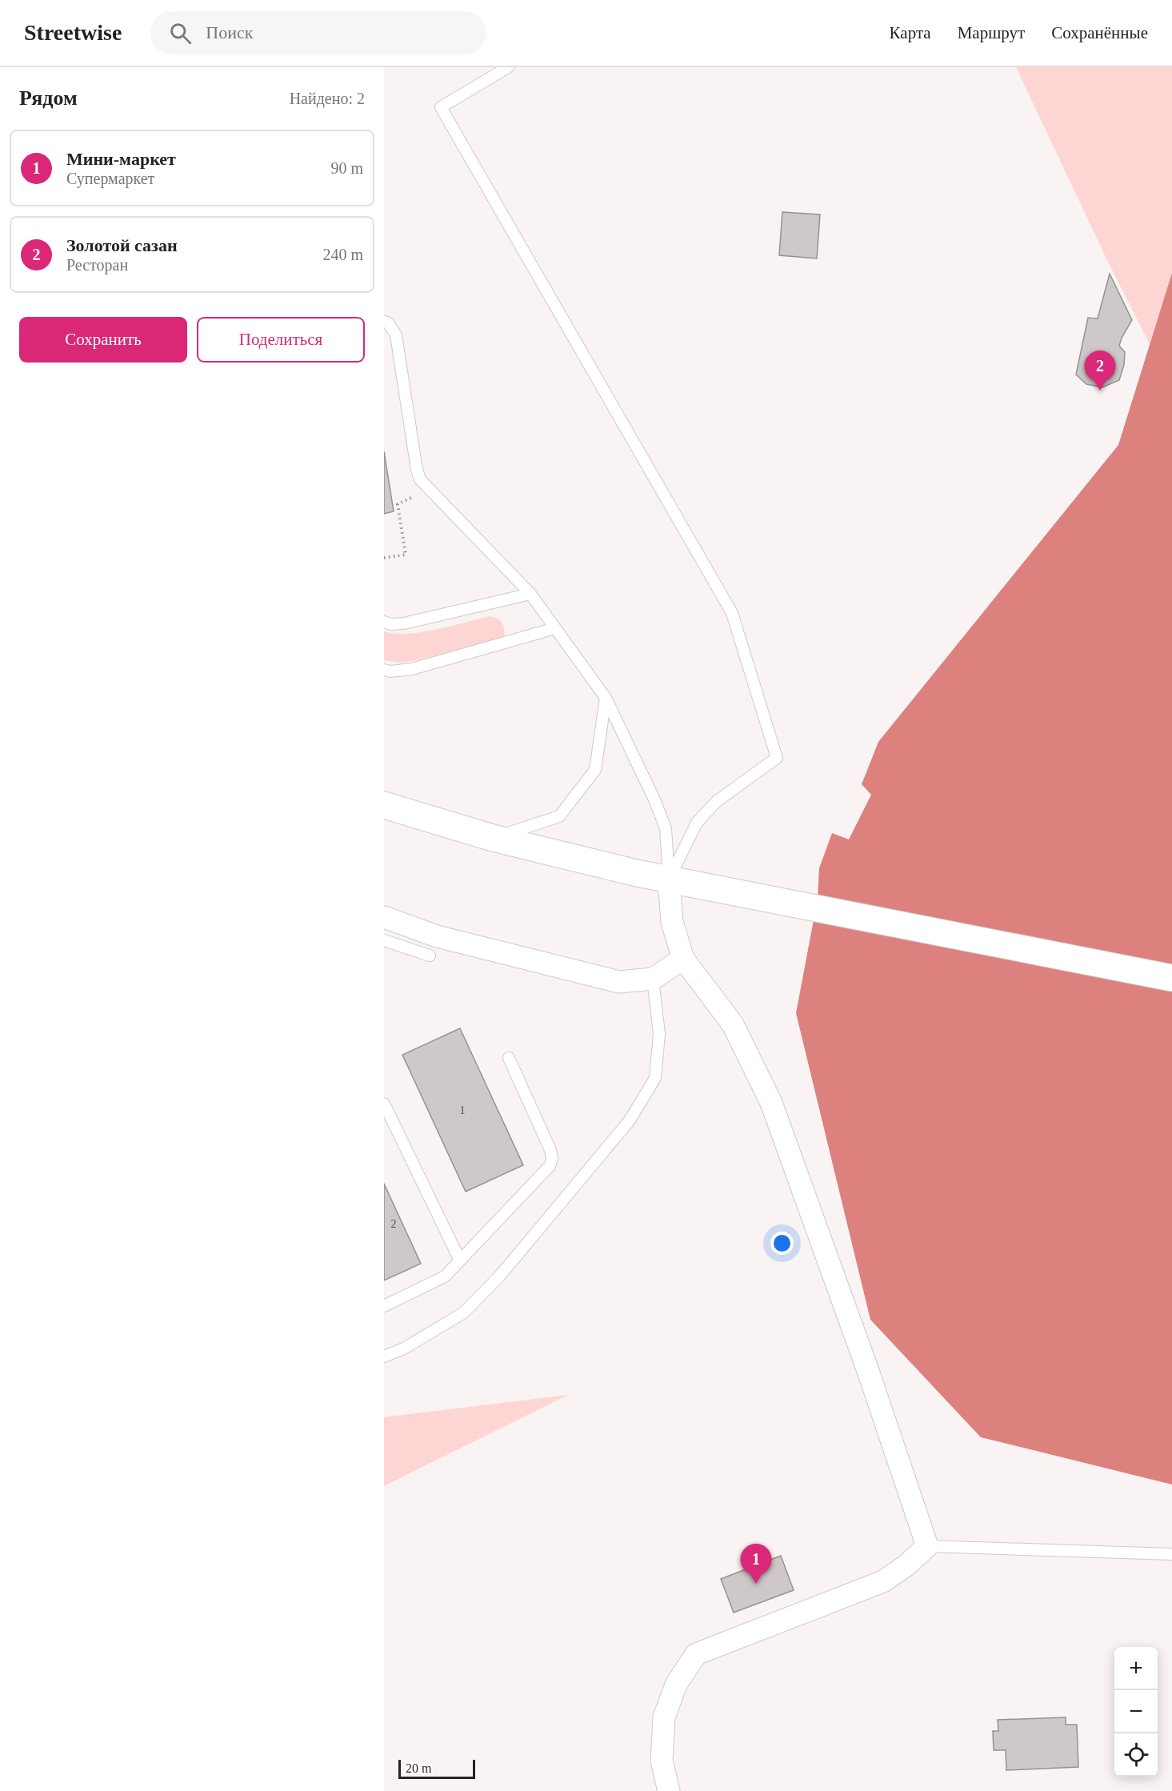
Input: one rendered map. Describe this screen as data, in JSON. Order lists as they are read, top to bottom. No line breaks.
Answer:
{"house_numbers":["1","2"],"scale_bar":"20 m","page":{"header":"Streetwise","search":"Поиск","nav":["Карта","Маршрут","Сохранённые"],"heading":["Рядом","Найдено: 2"],"list":[{"mark":"1","name":"Мини-маркет","note":"Супермаркет","value":"90 m"},{"mark":"2","name":"Золотой сазан","note":"Ресторан","value":"240 m"}],"buttons":["Сохранить","Поделиться"],"pins":["2","1"],"map_buttons":["+","−"],"scale":"20 m"}}
